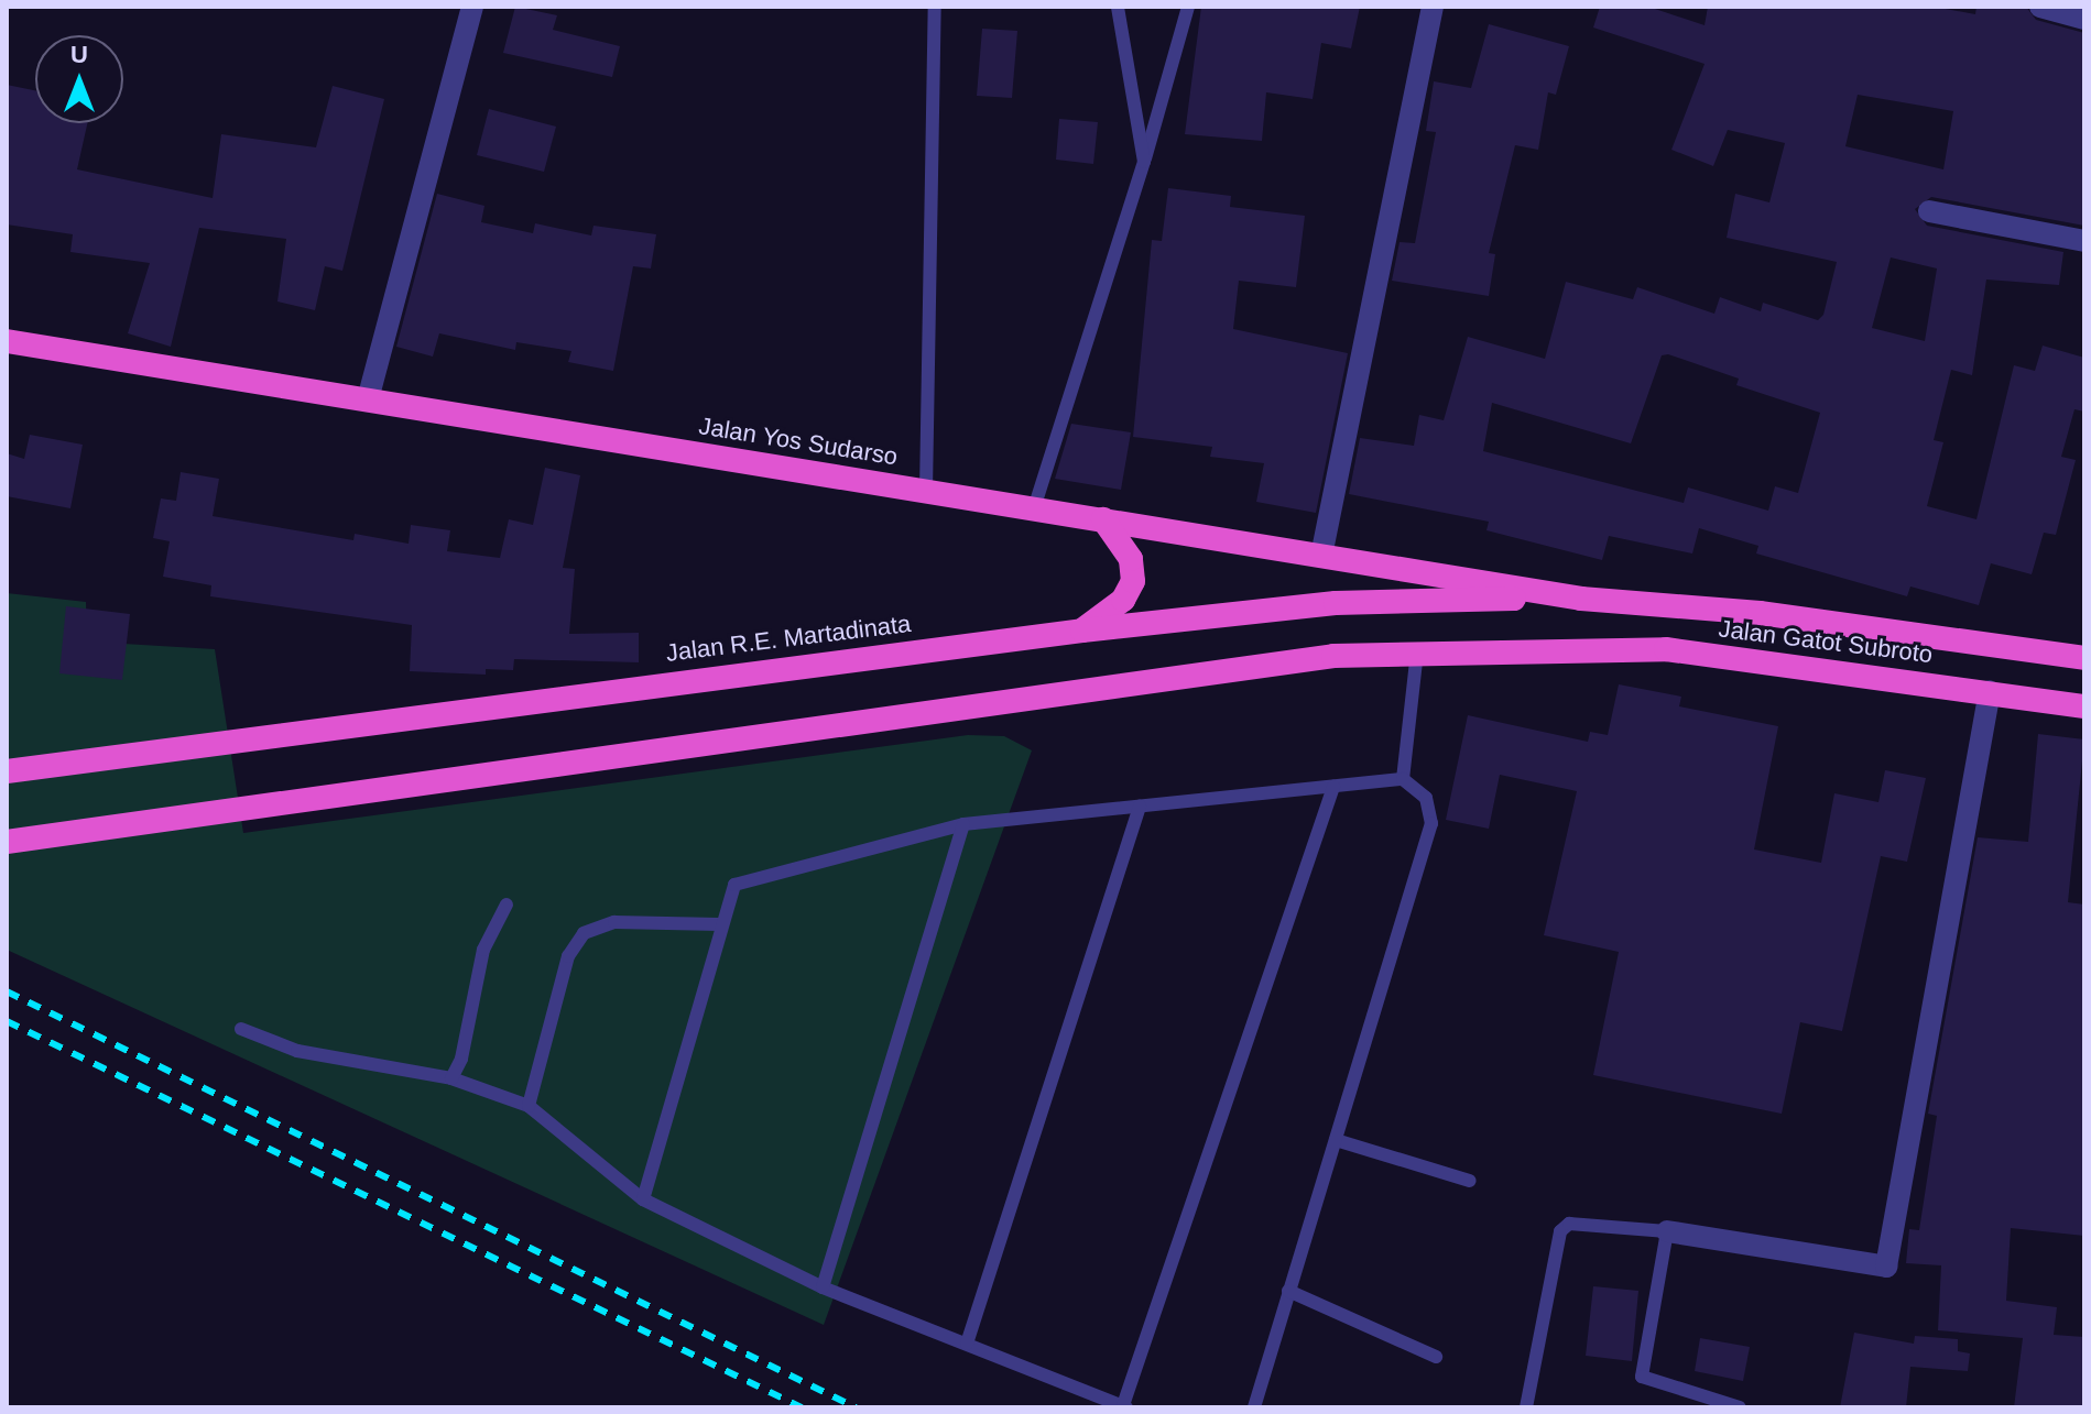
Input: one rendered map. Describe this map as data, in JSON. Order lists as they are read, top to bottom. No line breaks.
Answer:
{"streets":{"highway":["Jalan Yos Sudarso","Jalan R.E. Martadinata","Jalan Gatot Subroto"]},"crossings":[["Jalan Yos Sudarso","Jalan R.E. Martadinata"],["Jalan Yos Sudarso","Jalan Gatot Subroto"],["Jalan R.E. Martadinata","Jalan Gatot Subroto"]],"north":"top"}
